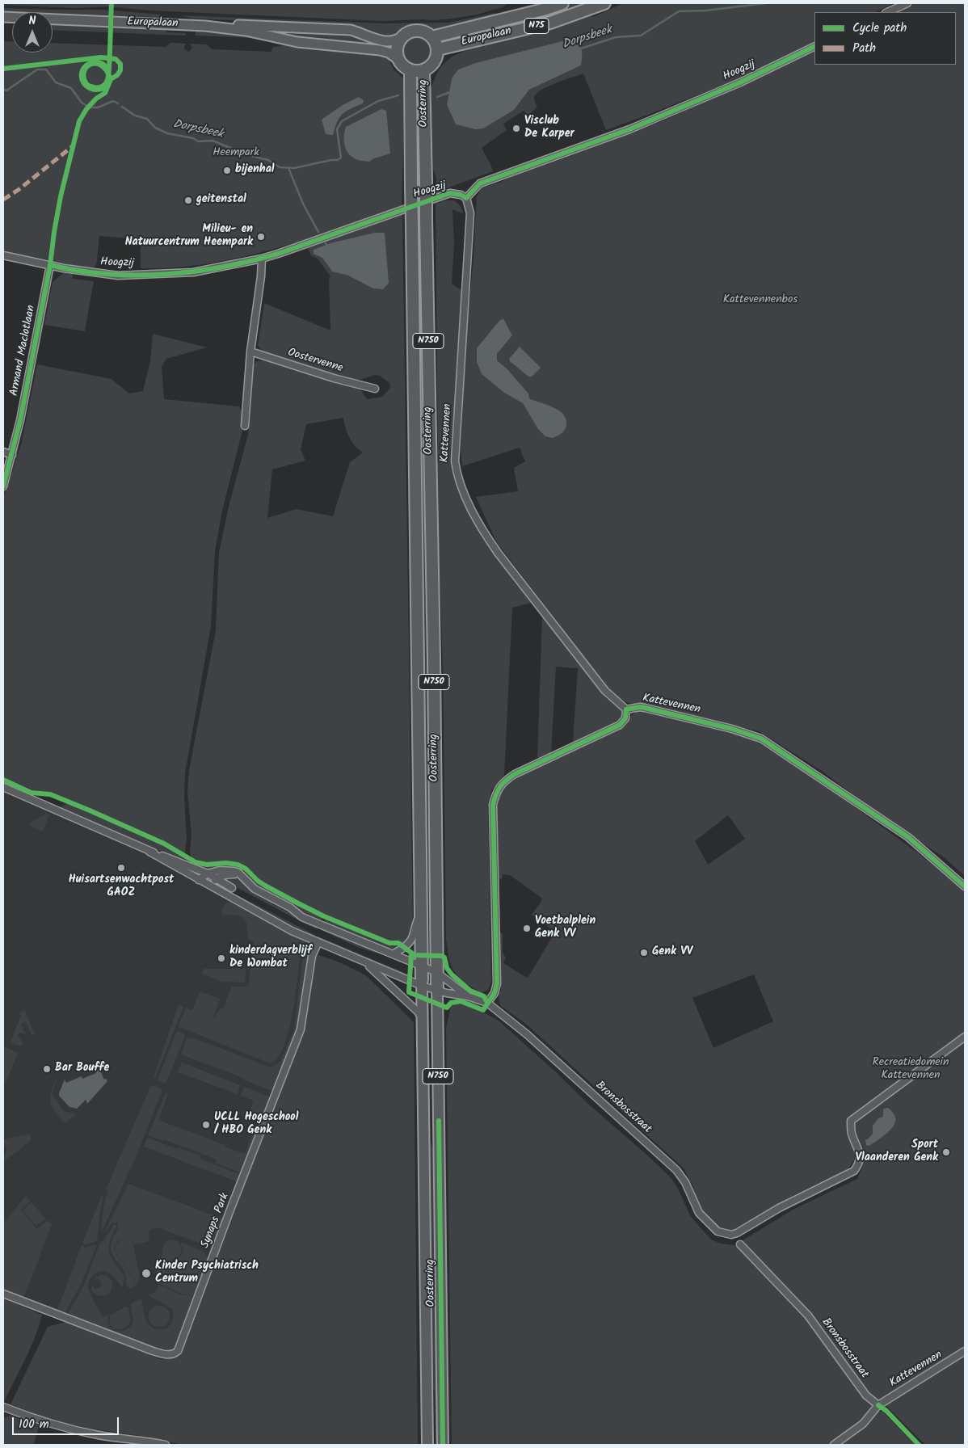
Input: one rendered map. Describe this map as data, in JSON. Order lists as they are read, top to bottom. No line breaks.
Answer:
{"streets":{"highway":["Europalaan","N75","Oosterring","N750"],"street":["Hoogzij","Armand Maclotlaan","Oostervenne","Kattevennen","Bronsbosstraat","Synaps Park"]},"crossings":[["Europalaan","Oosterring"],["Hoogzij","Armand Maclotlaan"],["Hoogzij","Kattevennen"],["Kattevennen","Bronsbosstraat"]],"water":["Dorpsbeek"],"parks":["Heempark","Kattevennenbos","Recreatiedomein Kattevennen"],"places":["Visclub De Karper","bijenhal","geitenstal","Milieu- en Natuurcentrum Heempark","Huisartsenwachtpost GAOZ","Voetbalplein Genk VV","Genk VV","kinderdagverblijf De Wombat","Bar Bouffe","UCLL Hogeschool / HBO Genk","Sport Vlaanderen Genk","Kinder Psychiatrisch Centrum"],"legend":["Cycle path","Path"],"scale_bar":"100 m","north":"top"}
